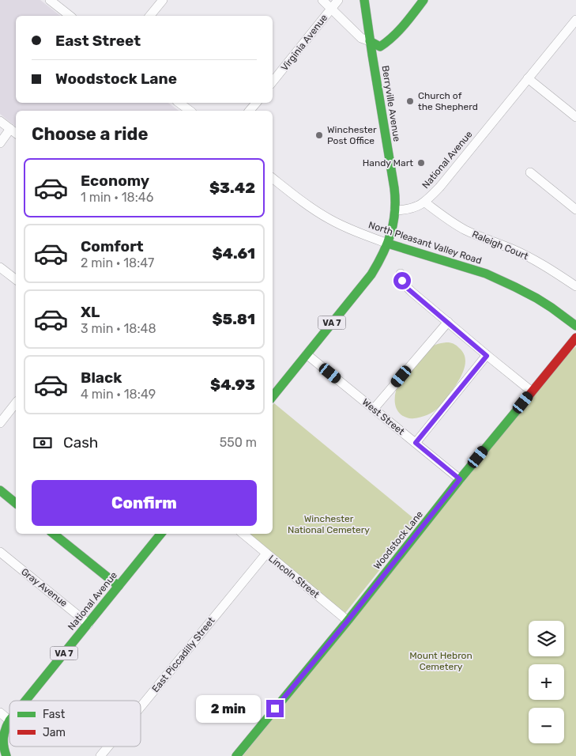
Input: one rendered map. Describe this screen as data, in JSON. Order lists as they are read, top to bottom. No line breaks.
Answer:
{"streets":{"main road":["Berryville Avenue","National Avenue","North Pleasant Valley Road","VA 7","Woodstock Lane"],"street":["Virginia Avenue","Raleigh Court","West Street","Lincoln Street","Gray Avenue","East Piccadilly Street"]},"crossings":[["Berryville Avenue","National Avenue"],["Berryville Avenue","VA 7"],["National Avenue","Raleigh Court"],["National Avenue","VA 7"],["National Avenue","Gray Avenue"],["North Pleasant Valley Road","VA 7"],["VA 7","West Street"],["West Street","Woodstock Lane"],["Woodstock Lane","Lincoln Street"],["Lincoln Street","East Piccadilly Street"]],"parks":["Winchester National Cemetery","Mount Hebron Cemetery"],"places":["Church of the Shepherd","Winchester Post Office","Handy Mart"],"legend":["Fast","Jam"],"page":{"banner":["East Street","Woodstock Lane"],"heading":"Choose a ride","list":[{"name":"Economy","note":"1 min · 18:46","value":"$3.42"},{"name":"Comfort","note":"2 min · 18:47","value":"$4.61"},{"name":"XL","note":"3 min · 18:48","value":"$5.81"},{"name":"Black","note":"4 min · 18:49","value":"$4.93"}],"pay":["Cash","550 m"],"buttons":"Confirm","map_buttons":["+","−"],"bubble":"2 min"}}
